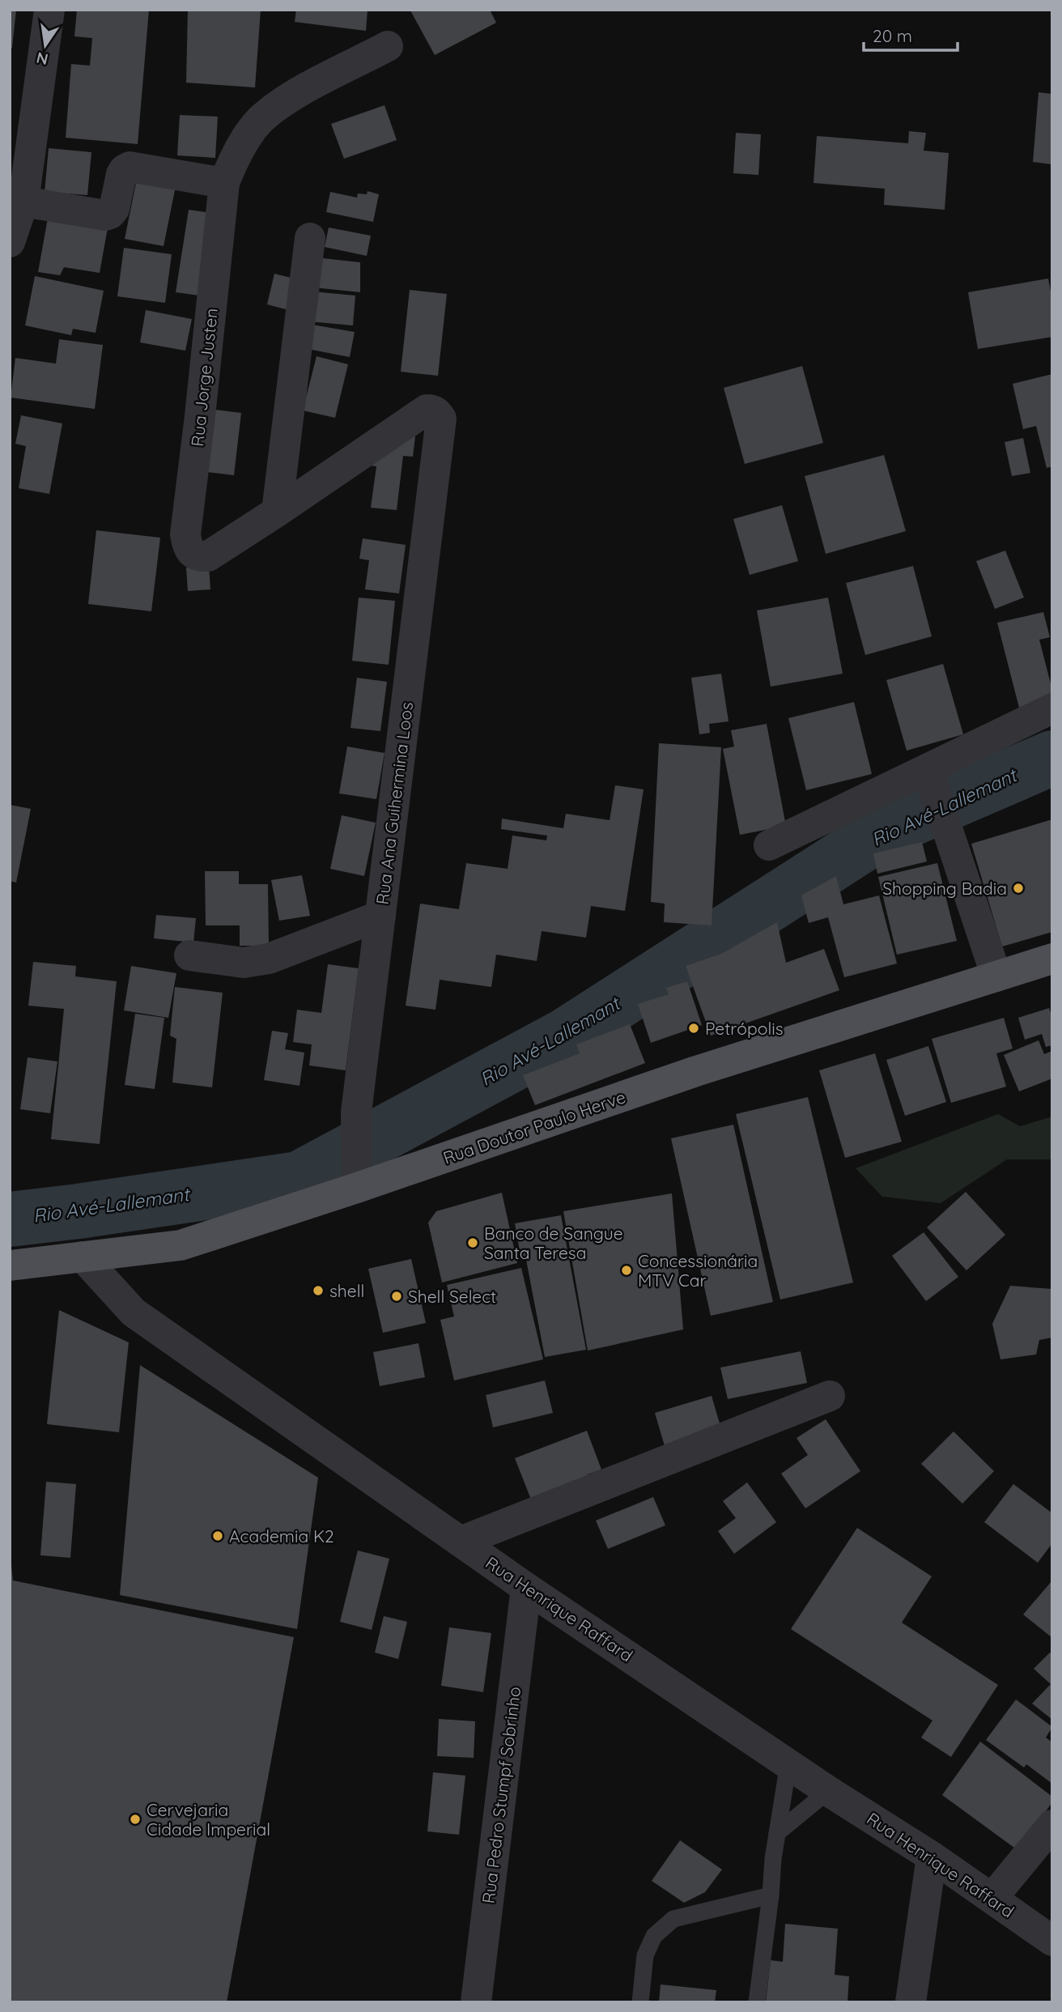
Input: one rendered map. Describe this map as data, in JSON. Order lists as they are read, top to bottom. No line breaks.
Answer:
{"streets":{"main road":["Rua Doutor Paulo Herve"],"street":["Rua Jorge Justen","Rua Ana Guihermina Loos","Rua Henrique Raffard","Rua Pedro Stumpf Sobrinho"]},"crossings":[["Rua Jorge Justen","Rua Ana Guihermina Loos"],["Rua Ana Guihermina Loos","Rua Doutor Paulo Herve"],["Rua Doutor Paulo Herve","Rua Henrique Raffard"],["Rua Henrique Raffard","Rua Pedro Stumpf Sobrinho"]],"water":["Rio Avé‐Lallemant"],"places":["Shopping Badia","Petrópolis","Banco de Sangue Santa Teresa","Concessionária MTV Car","shell","Shell Select","Academia K2","Cervejaria Cidade Imperial"],"scale_bar":"20 m","north":"bottom"}
